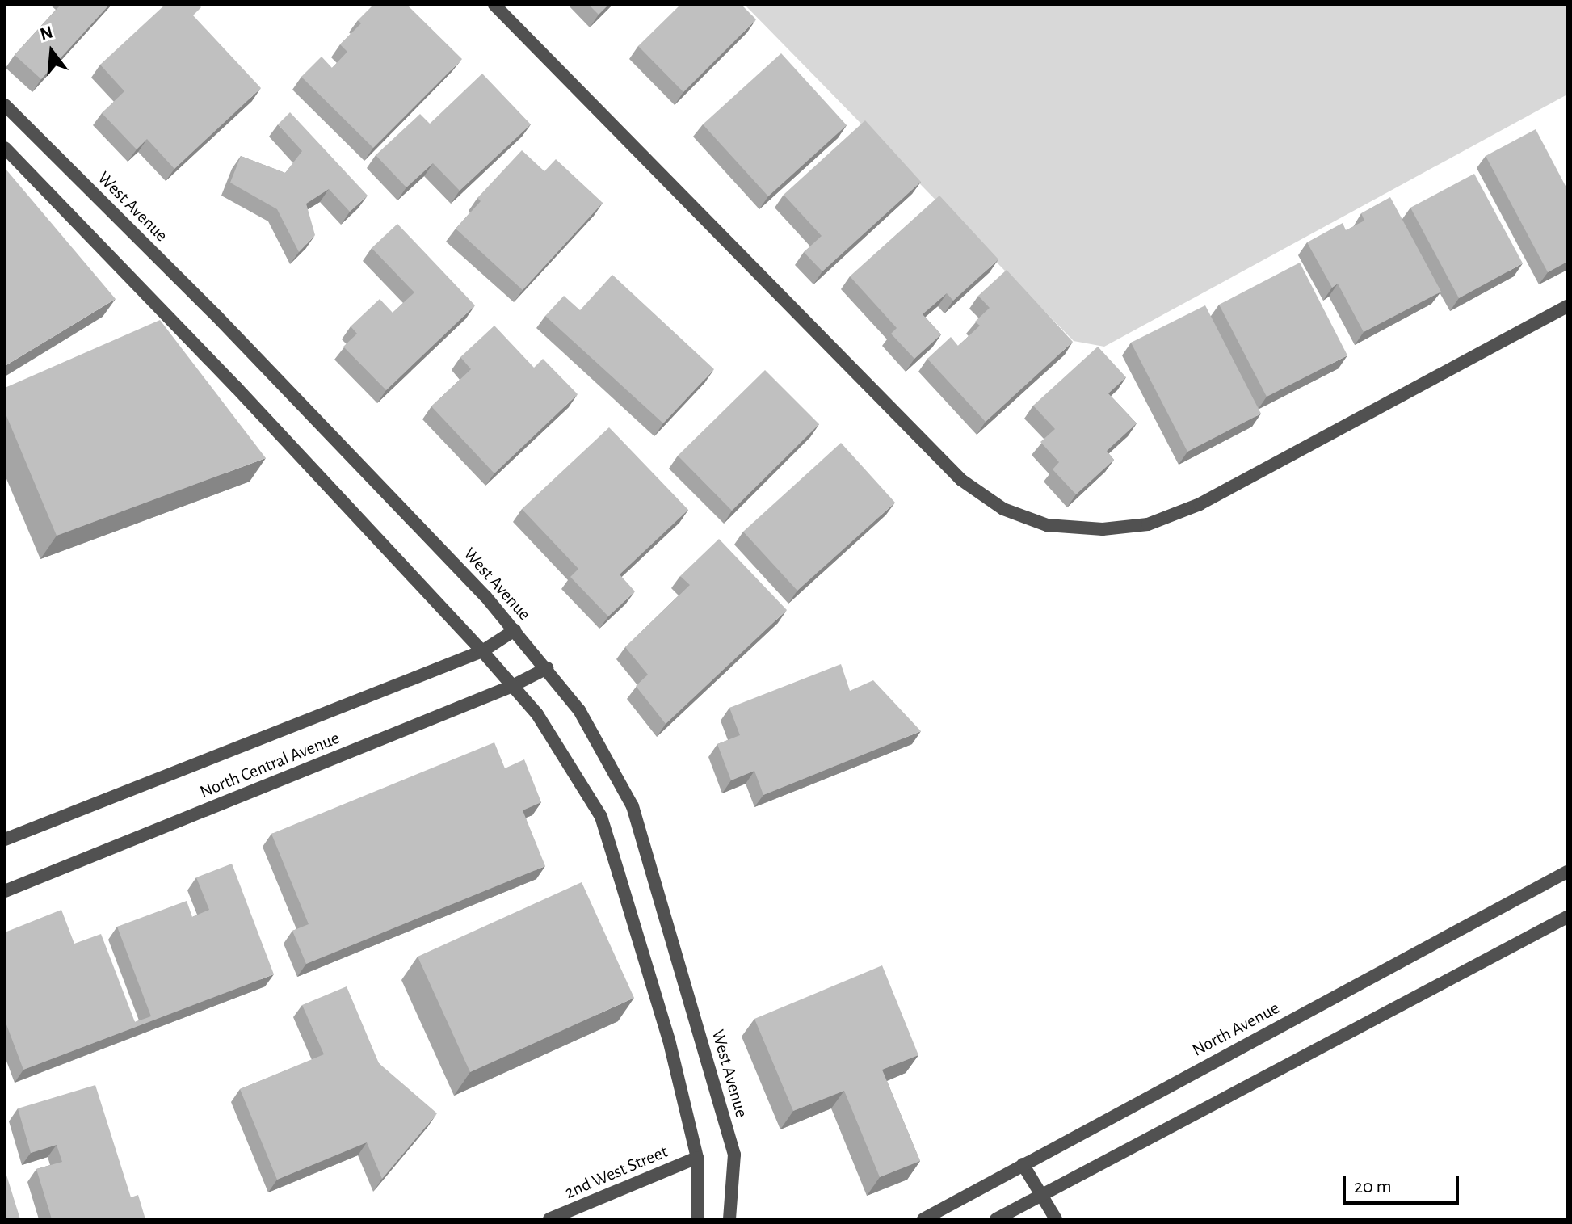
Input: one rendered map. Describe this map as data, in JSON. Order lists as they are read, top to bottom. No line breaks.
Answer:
{"streets":{"street":["West Avenue","North Central Avenue","North Avenue","2nd West Street"]},"crossings":[["West Avenue","North Central Avenue"]],"scale_bar":"20 m","north":"top"}
